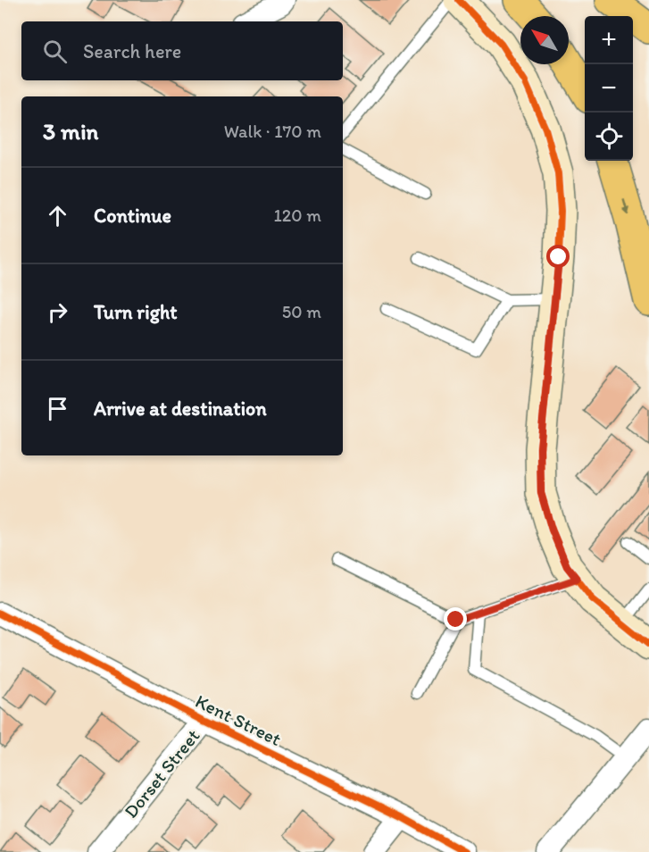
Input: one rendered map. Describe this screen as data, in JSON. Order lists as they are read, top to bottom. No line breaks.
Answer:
{"streets":{"street":["Kent Street","Dorset Street"]},"crossings":[["Kent Street","Dorset Street"]],"north":"top left","page":{"map_buttons":["+","−"],"search":"Search here","heading":["3 min","Walk · 170 m"],"list":[["Continue","120 m"],["Turn right","50 m"],"Arrive at destination"]}}
